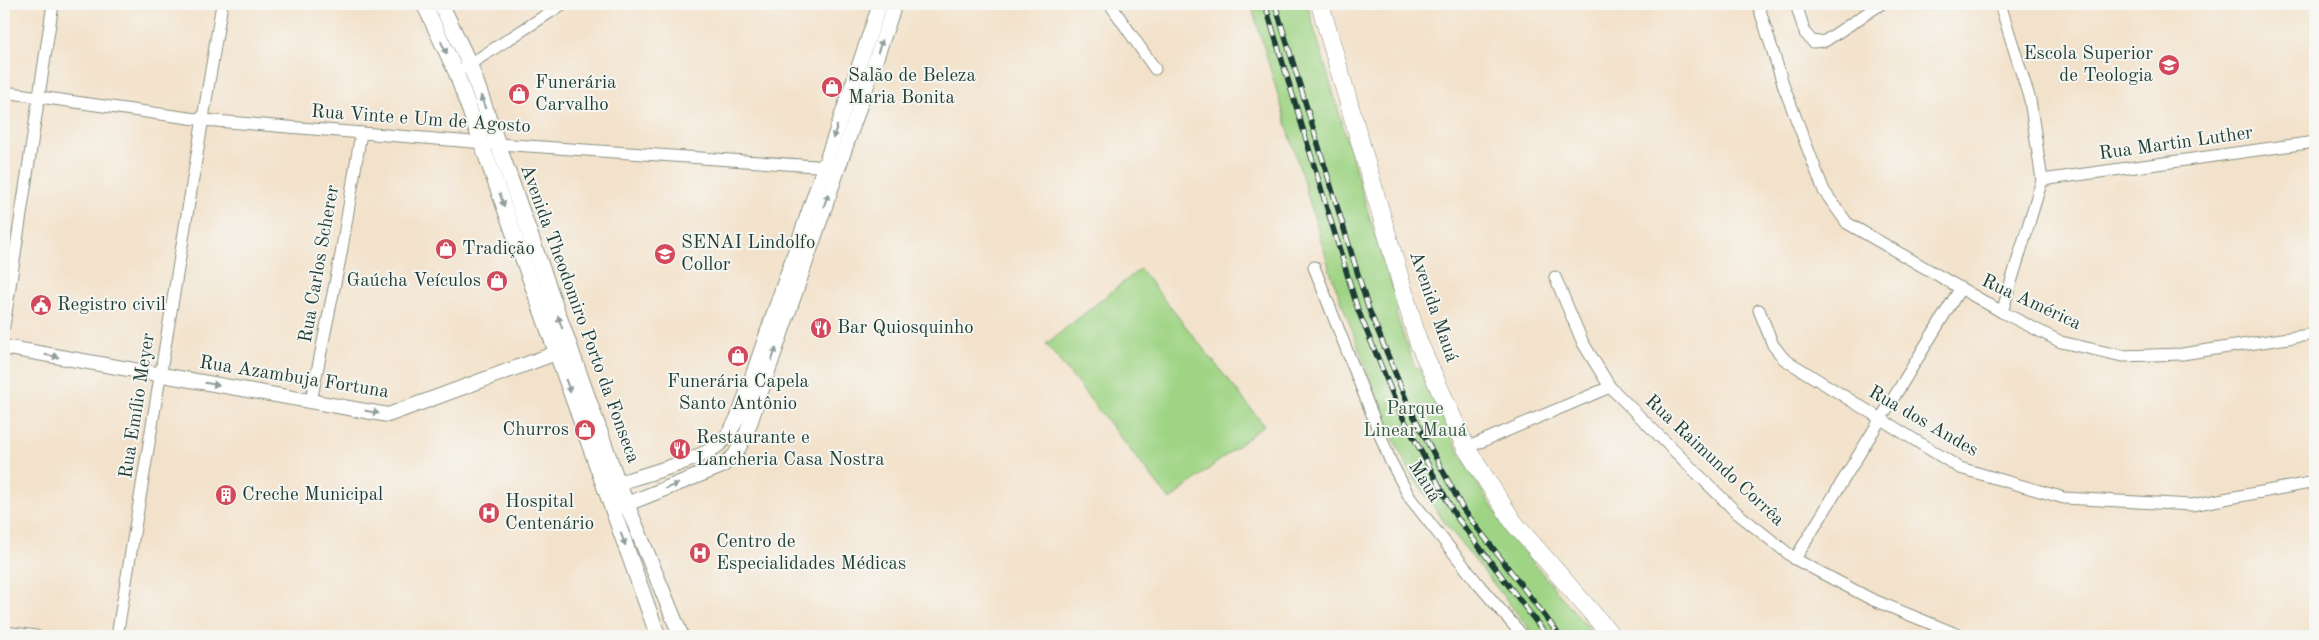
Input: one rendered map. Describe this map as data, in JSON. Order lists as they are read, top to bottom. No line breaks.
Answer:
{"streets":{"main road":["Avenida Mauá","Avenida Theodomiro Porto da Fonseca"],"street":["Rua Vinte e Um de Agosto","Rua Martin Luther","Rua Carlos Scherer","Rua América","Rua Azambuja Fortuna","Rua Emílio Meyer","Rua dos Andes","Rua Raimundo Corrêa","Mauá"]},"crossings":[["Rua Vinte e Um de Agosto","Rua Carlos Scherer"],["Rua Vinte e Um de Agosto","Avenida Theodomiro Porto da Fonseca"],["Rua Vinte e Um de Agosto","Rua Emílio Meyer"],["Rua Carlos Scherer","Rua Azambuja Fortuna"],["Avenida Theodomiro Porto da Fonseca","Rua Azambuja Fortuna"],["Rua Azambuja Fortuna","Rua Emílio Meyer"]],"one_way":["Rua Azambuja Fortuna"],"parks":["Parque Linear Mauá"],"places":{"school or university":["Escola Superior de Teologia","SENAI Lindolfo Collor"],"shop":["Salão de Beleza Maria Bonita","Funerária Carvalho","Tradição","Gaúcha Veículos","Funerária Capela Santo Antônio","Churros"],"public building":["Registro civil"],"restaurant":["Bar Quiosquinho","Restaurante e Lancheria Casa Nostra"],"building":["Creche Municipal"],"hospital":["Hospital Centenário","Centro de Especialidades Médicas"]}}
